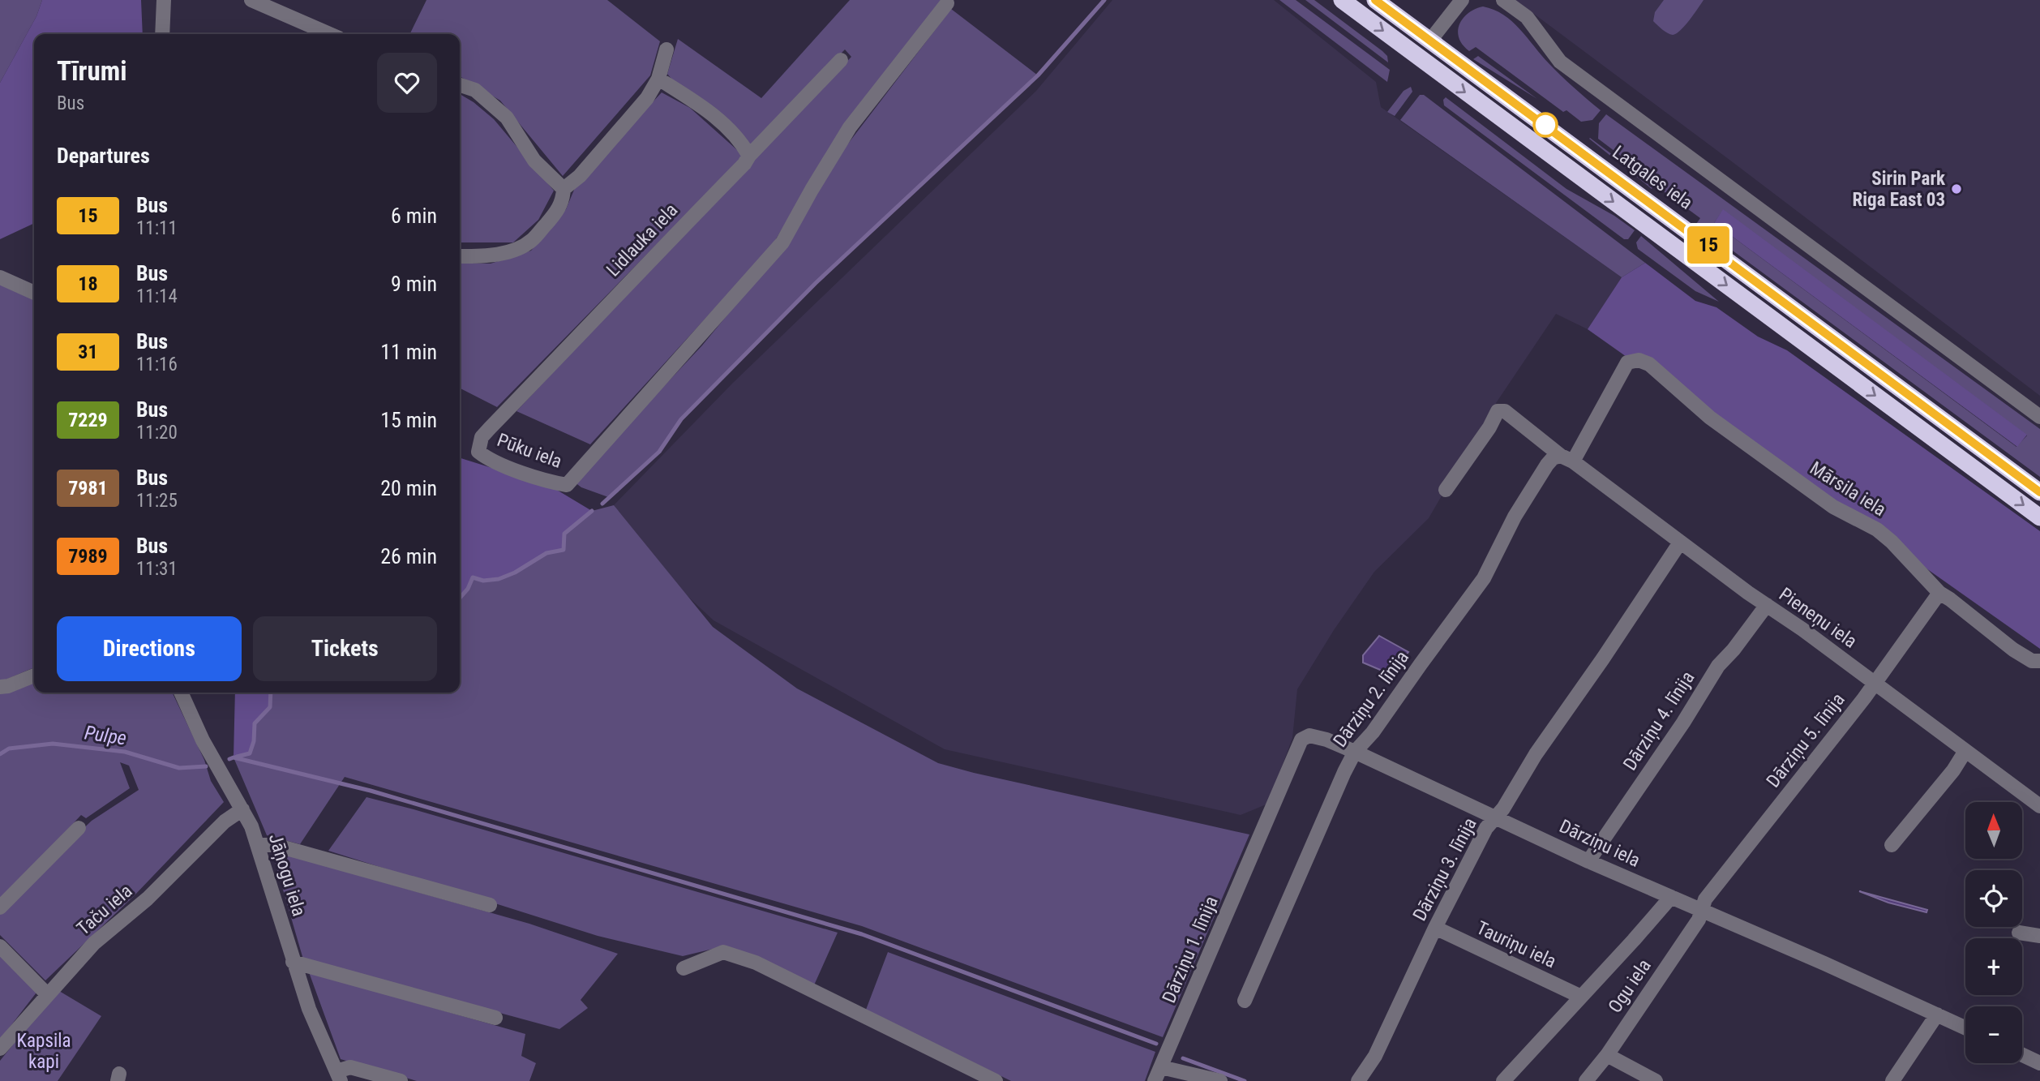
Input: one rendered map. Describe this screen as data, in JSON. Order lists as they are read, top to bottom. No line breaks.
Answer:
{"streets":{"highway":["Latgales iela"],"street":["Lidlauka iela","Pūku iela","Mārsila iela","Pieneņu iela","Dārziņu 2. līnija","Dārziņu 4. līnija","Dārziņu 5. līnija","Dārziņu iela","Dārziņu 3. līnija","Jāņogu iela","Taču iela","Tauriņu iela","Dārziņu 1. līnija","Ogu iela"]},"crossings":[["Lidlauka iela","Pūku iela"],["Mārsila iela","Dārziņu 2. līnija"],["Mārsila iela","Dārziņu 5. līnija"],["Pieneņu iela","Dārziņu 2. līnija"],["Pieneņu iela","Dārziņu 4. līnija"],["Pieneņu iela","Dārziņu 5. līnija"],["Pieneņu iela","Dārziņu 3. līnija"],["Dārziņu 2. līnija","Dārziņu iela"],["Dārziņu 4. līnija","Dārziņu iela"],["Dārziņu 5. līnija","Dārziņu iela"],["Dārziņu 5. līnija","Ogu iela"],["Dārziņu iela","Dārziņu 3. līnija"],["Dārziņu iela","Dārziņu 1. līnija"],["Dārziņu iela","Ogu iela"],["Dārziņu 3. līnija","Tauriņu iela"],["Jāņogu iela","Taču iela"]],"water":["Pulpe"],"parks":["Kapsila kapi"],"places":["Sirin Park Riga East 03"],"lines":["bus line 15"],"north":"top","page":{"on_map":"15","heading":[["Tīrumi","Bus"],"Departures"],"list":[{"mark":"15","name":"Bus","note":"11:11","value":"6 min"},{"mark":"18","name":"Bus","note":"11:14","value":"9 min"},{"mark":"31","name":"Bus","note":"11:16","value":"11 min"},{"mark":"7229","name":"Bus","note":"11:20","value":"15 min"},{"mark":"7981","name":"Bus","note":"11:25","value":"20 min"},{"mark":"7989","name":"Bus","note":"11:31","value":"26 min"}],"buttons":["Directions","Tickets"],"map_buttons":["+","−"]}}
